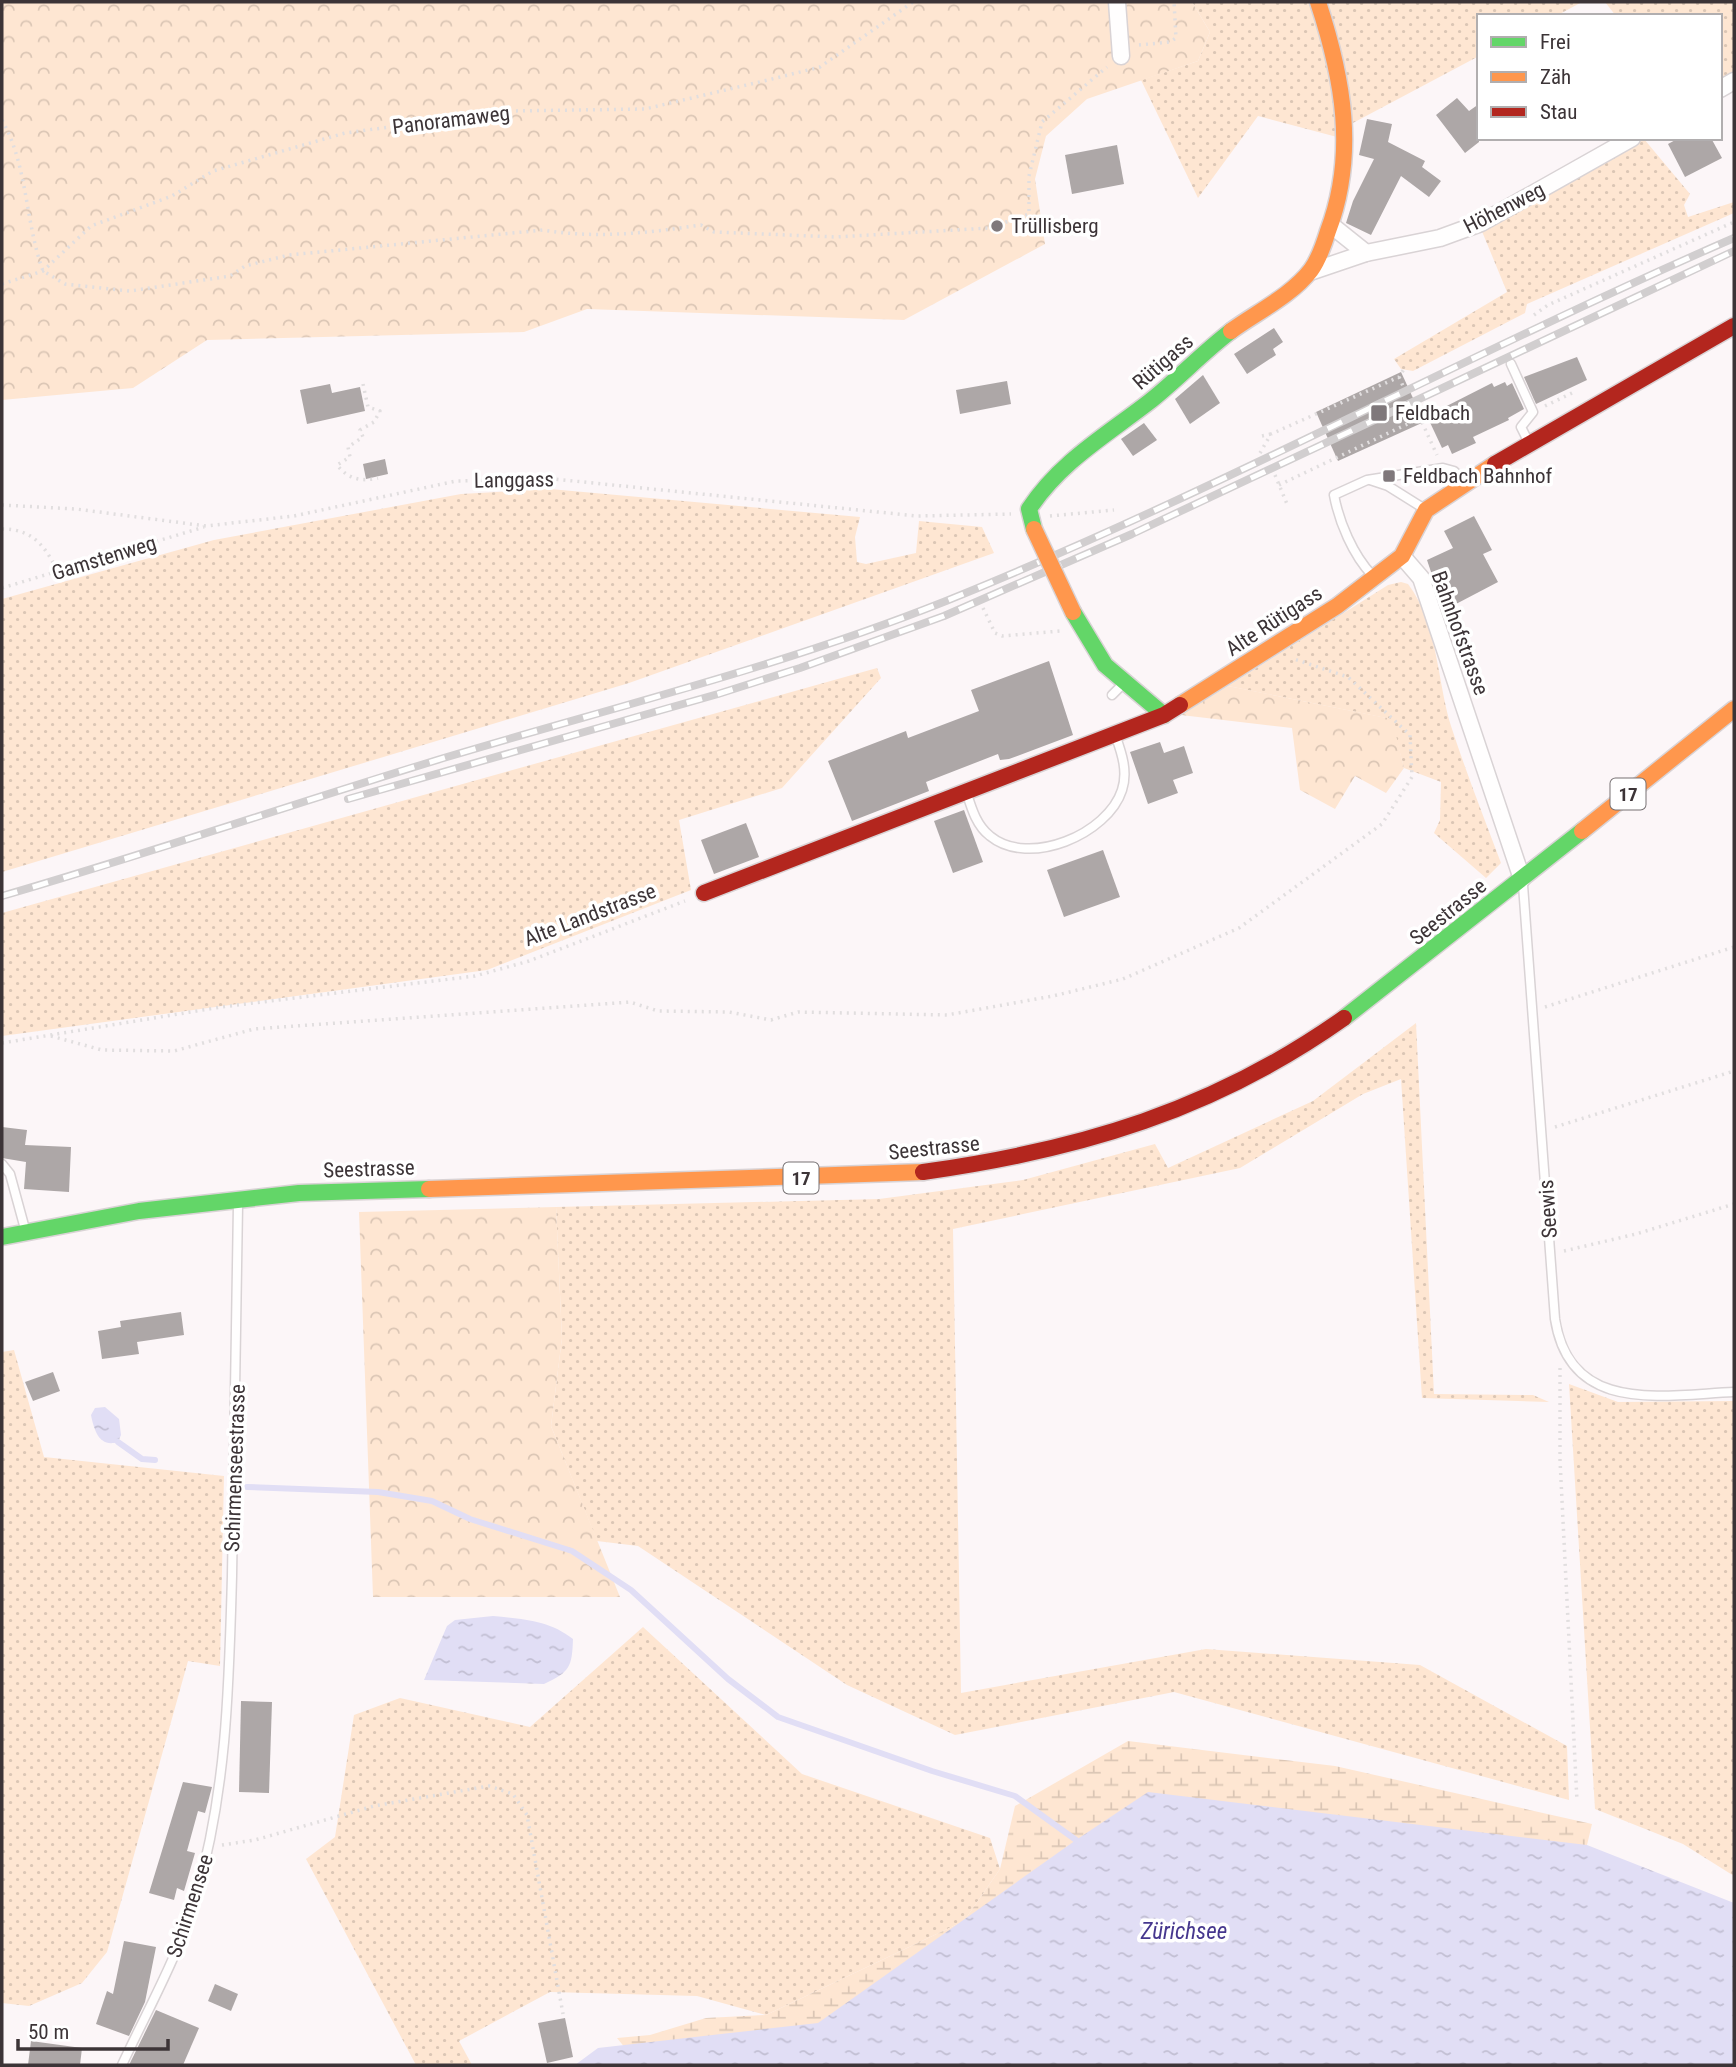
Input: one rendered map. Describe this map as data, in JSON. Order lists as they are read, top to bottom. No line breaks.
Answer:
{"streets":{"street":["Höhenweg","Rütigass","Alte Rütigass","Bahnhofstrasse","17","Seestrasse"],"lane":["Seewis","Schirmenseestrasse","Schirmensee"],"path":["Panoramaweg","Langgass","Gamstenweg","Alte Landstrasse"]},"crossings":[["Höhenweg","Rütigass"],["Rütigass","Langgass"],["Langgass","Gamstenweg"],["Alte Rütigass","Bahnhofstrasse"],["Bahnhofstrasse","Seestrasse"],["Bahnhofstrasse","Seewis"],["Seestrasse","Seewis"],["Seestrasse","Schirmenseestrasse"],["Schirmenseestrasse","Schirmensee"]],"water":["Zürichsee"],"places":{"other":["Trüllisberg"],"transit":["Feldbach","Feldbach Bahnhof"]},"legend":["Frei","Zäh","Stau"],"scale_bar":"50 m"}
